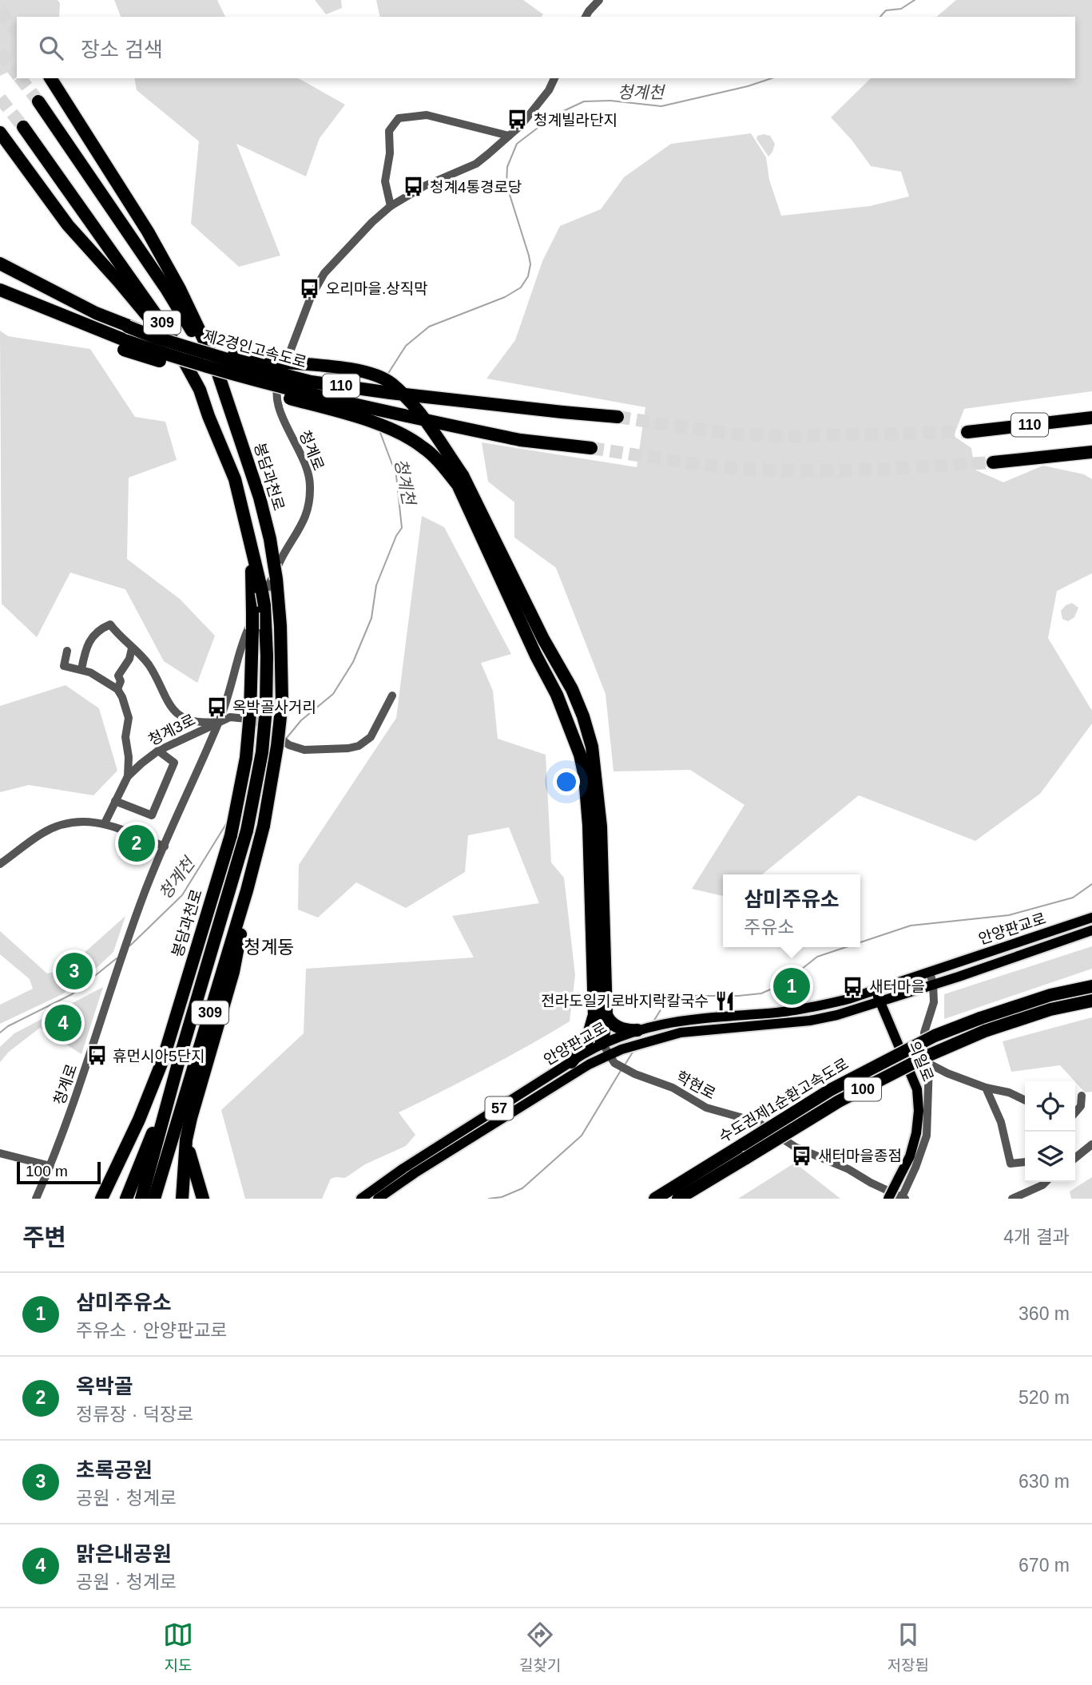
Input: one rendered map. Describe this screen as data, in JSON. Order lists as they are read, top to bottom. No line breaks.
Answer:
{"streets":{"highway":["309","제2경인고속도로","110","봉담과천로","100","수도권제1순환고속도로"],"main road":["안양판교로","의일로","57"],"street":["청계로","청계3로","학현로"]},"crossings":[["청계로","청계3로"],["안양판교로","의일로"],["안양판교로","학현로"]],"districts":["청계동"],"water":["청계천"],"places":{"bus stop":["청계빌라단지","청계4통경로당","오리마을.상직막","옥박골사거리","새터마을","휴먼시아5단지","새터마을종점"],"restaurant":["전라도일키로바지락칼국수"]},"scale_bar":"100 m","page":{"search":"장소 검색","pins":["2","3","1","4"],"popup":["삼미주유소","주유소"],"scale":"100 m","heading":["주변","4개 결과"],"list":[{"mark":"1","name":"삼미주유소","note":"주유소 · 안양판교로","value":"360 m"},{"mark":"2","name":"옥박골","note":"정류장 · 덕장로","value":"520 m"},{"mark":"3","name":"초록공원","note":"공원 · 청계로","value":"630 m"},{"mark":"4","name":"맑은내공원","note":"공원 · 청계로","value":"670 m"}],"nav":["지도","길찾기","저장됨"]}}
